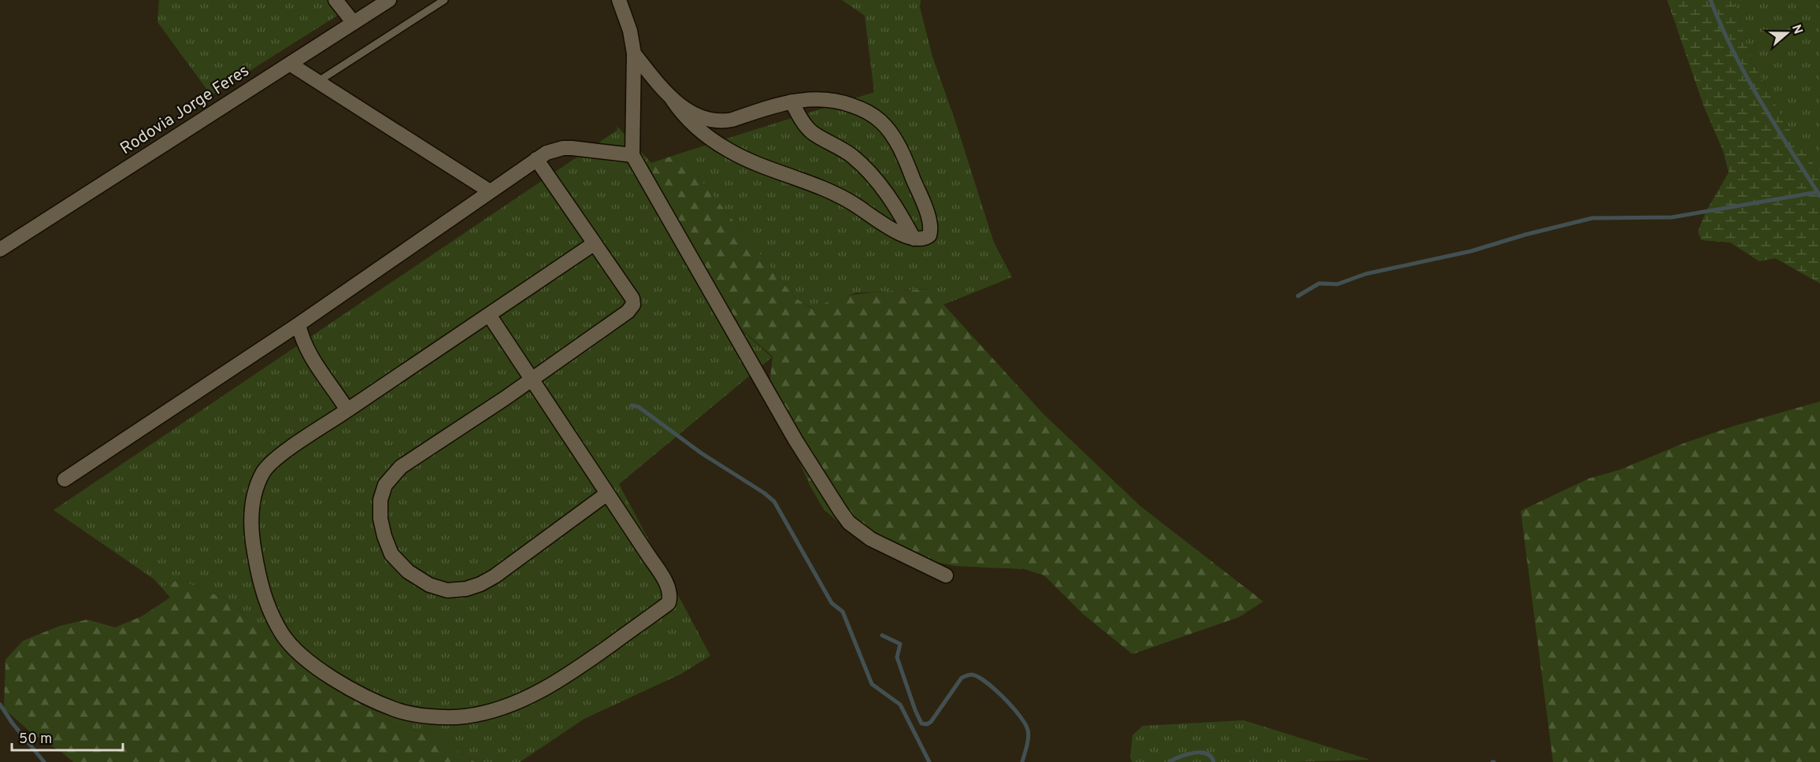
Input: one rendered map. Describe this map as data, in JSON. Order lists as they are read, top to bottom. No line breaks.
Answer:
{"streets":{"street":["Rodovia Jorge Feres"]},"scale_bar":"50 m","north":"right"}
